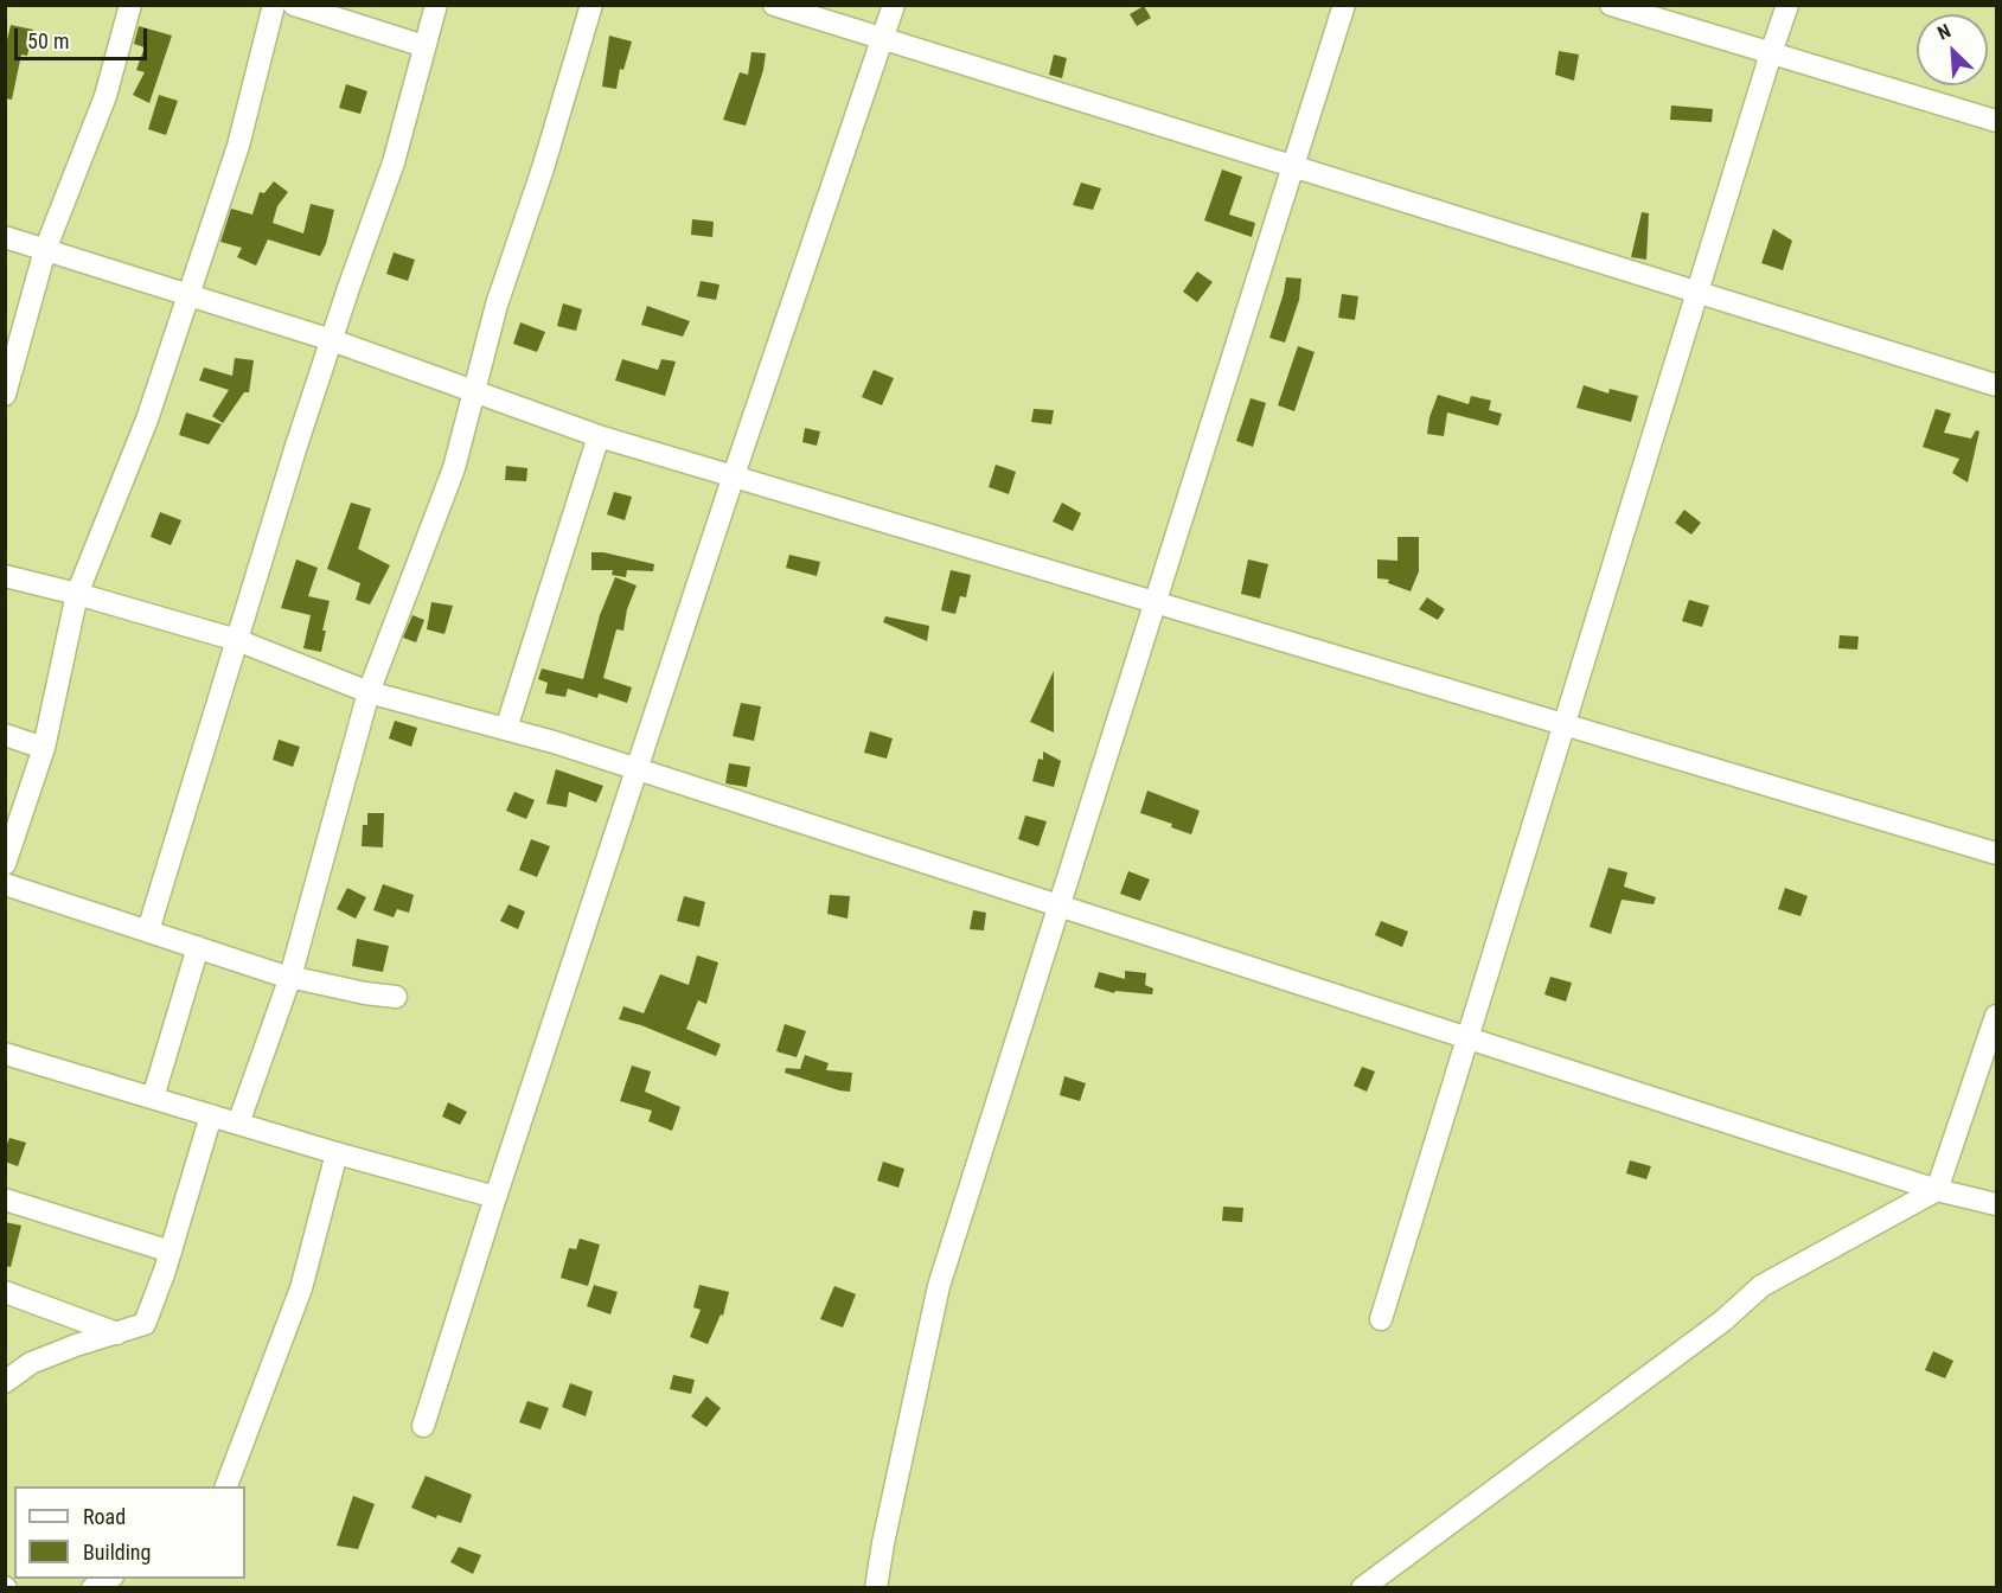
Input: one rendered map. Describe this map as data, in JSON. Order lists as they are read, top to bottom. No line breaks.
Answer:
{"legend":["Road","Building"],"scale_bar":"50 m","north":"top left"}
